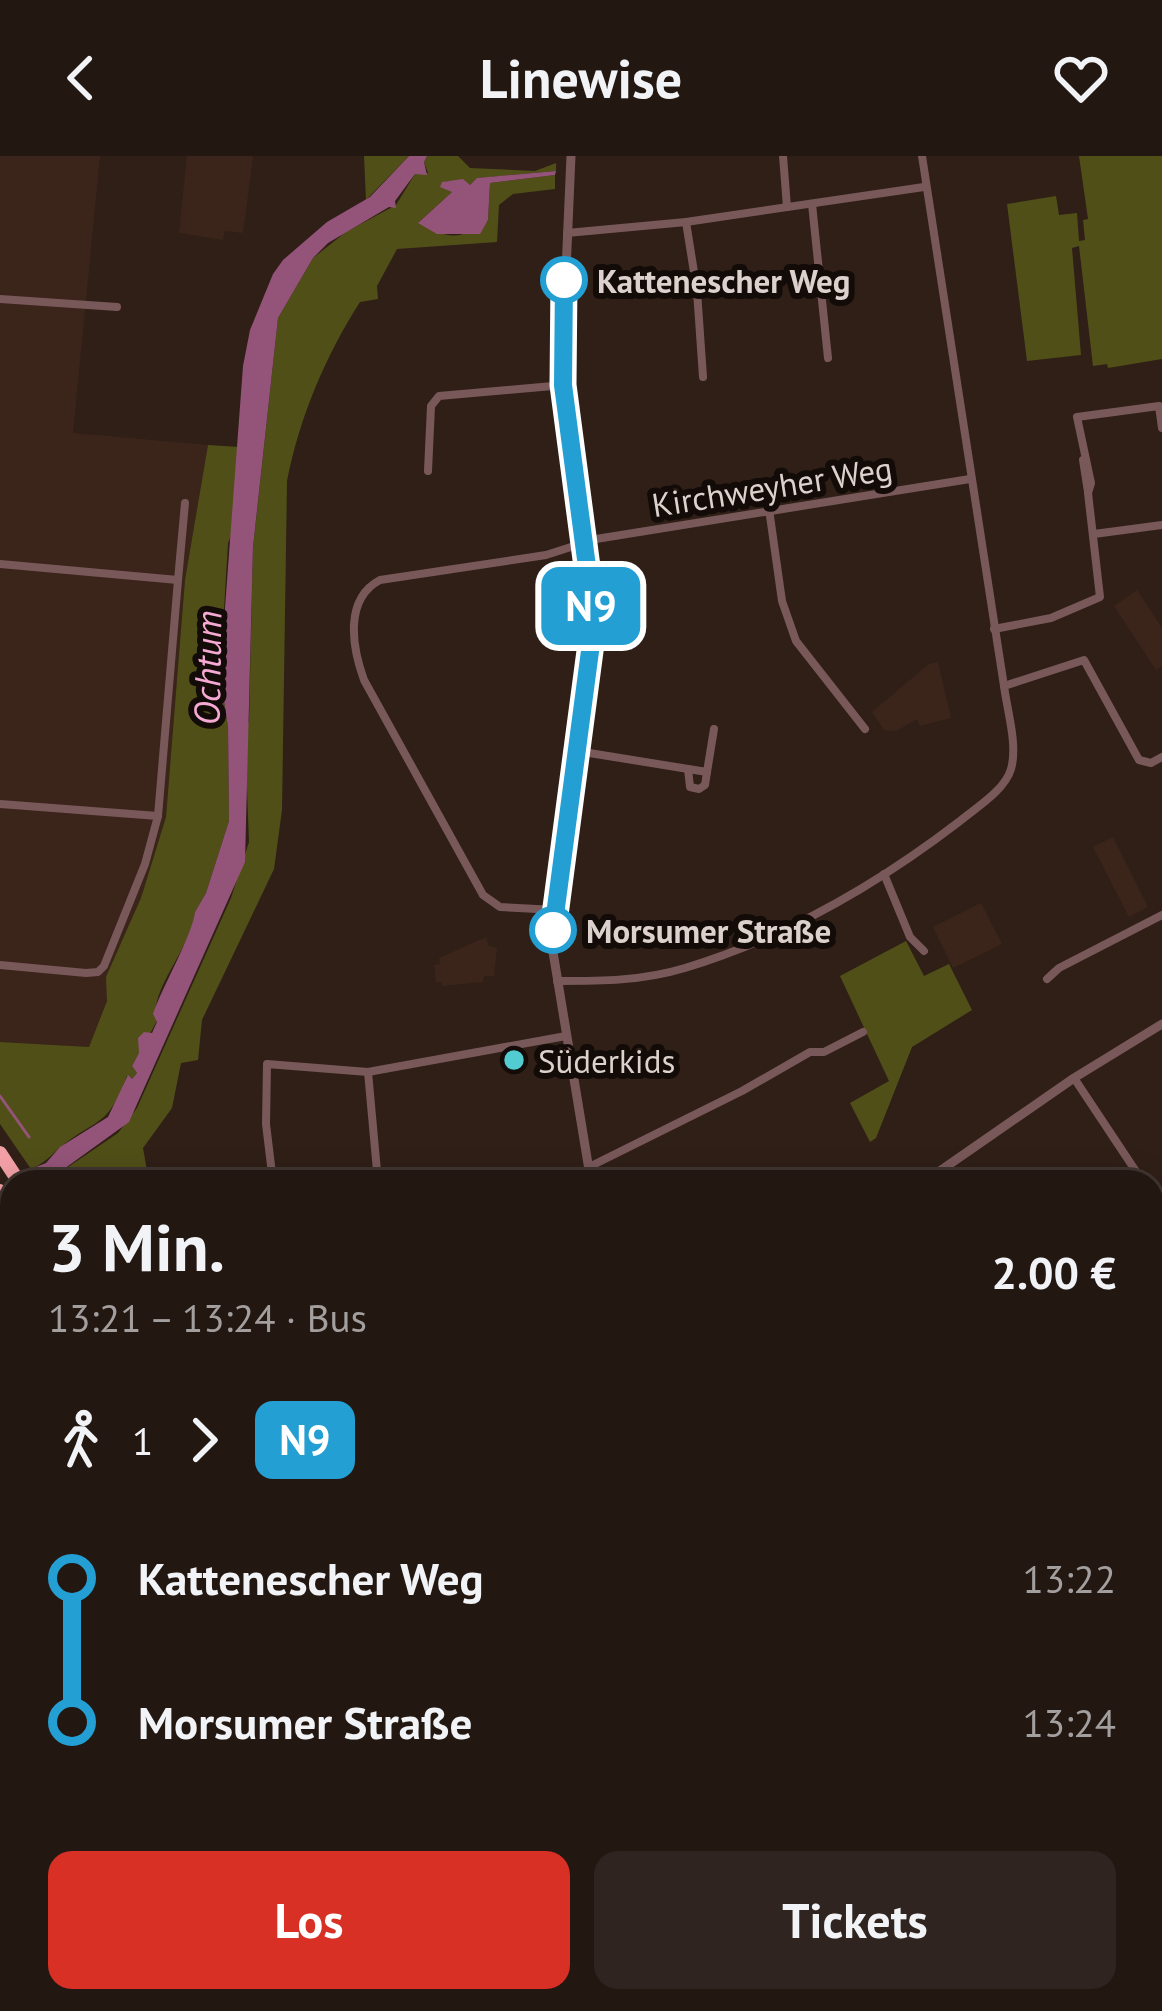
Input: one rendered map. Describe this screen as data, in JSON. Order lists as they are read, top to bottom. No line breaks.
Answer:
{"streets":{"street":["Kirchweyher Weg"]},"water":["Ochtum"],"places":["Kattenescher Weg","Morsumer Straße","Süderkids"],"lines":["bus line N9"],"page":{"header":"Linewise","on_map":"N9","heading":["3 Min.","13:21 – 13:24 · Bus","2.00 €"],"legs":["1","N9"],"list":[{"name":"Kattenescher Weg","value":"13:22"},{"name":"Morsumer Straße","value":"13:24"}],"buttons":["Los","Tickets"]}}
